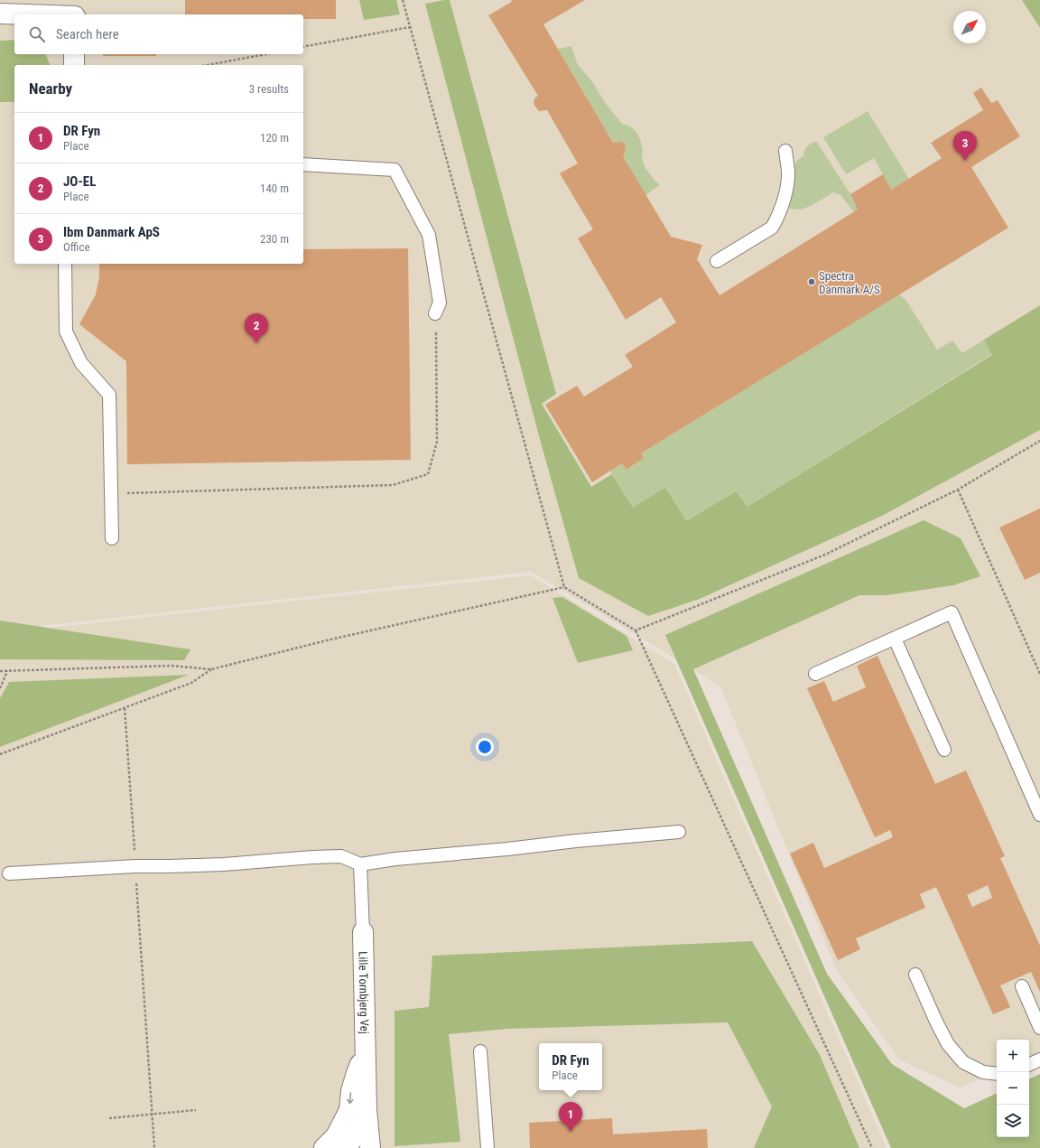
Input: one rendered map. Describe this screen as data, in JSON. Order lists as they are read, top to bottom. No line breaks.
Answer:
{"streets":{"street":["Lille Tornbjerg Vej"]},"places":["Spectra Danmark A/S"],"north":"top right","page":{"search":"Search here","heading":["Nearby","3 results"],"list":[{"mark":"1","name":"DR Fyn","note":"Place","value":"120 m"},{"mark":"2","name":"JO-EL","note":"Place","value":"140 m"},{"mark":"3","name":"Ibm Danmark ApS","note":"Office","value":"230 m"}],"pins":["3","2","1"],"map_buttons":["+","−"],"popup":["DR Fyn","Place"]}}
